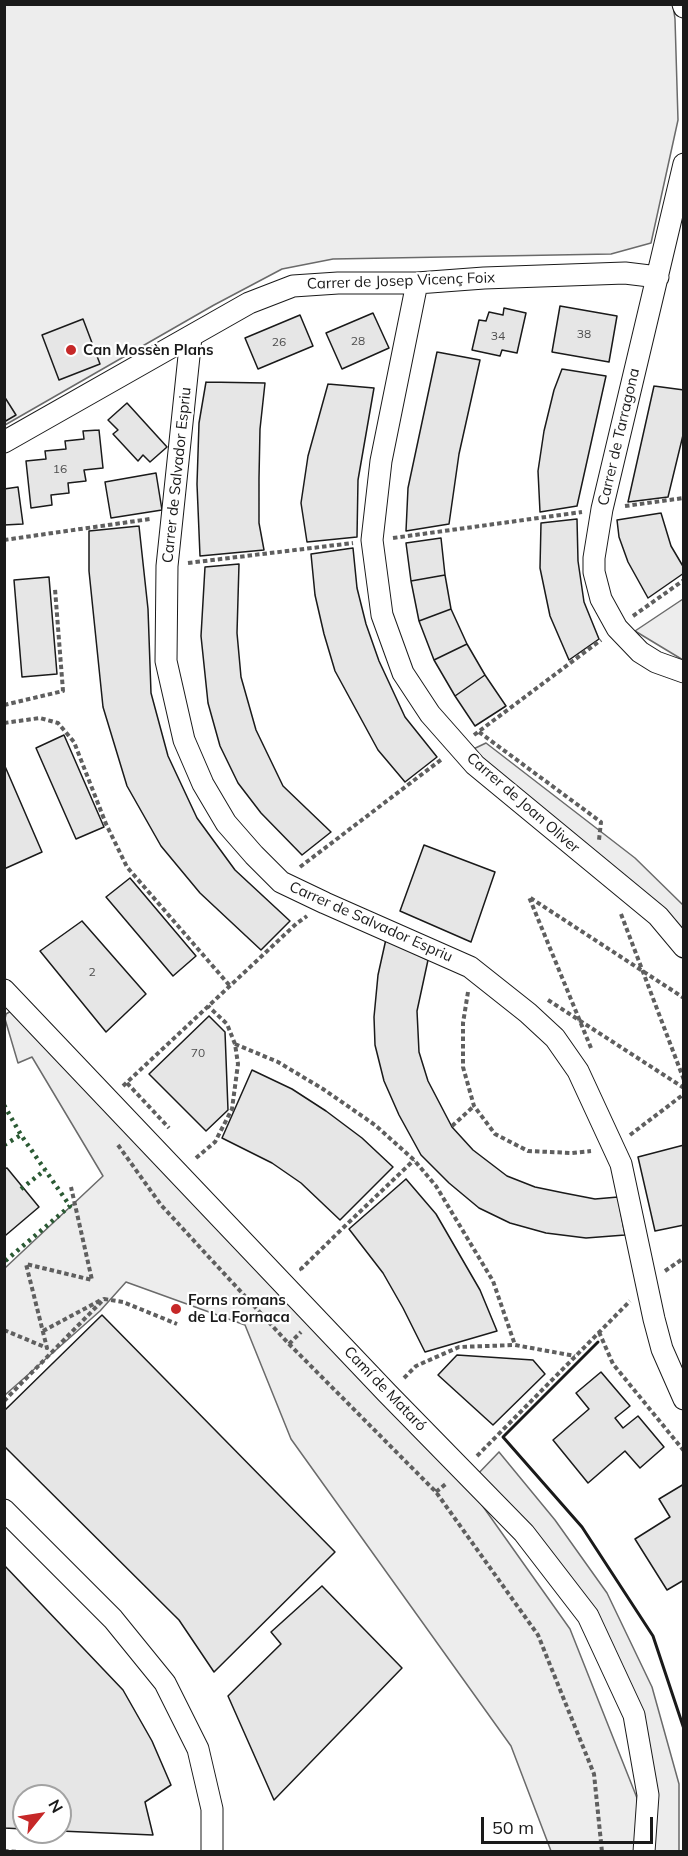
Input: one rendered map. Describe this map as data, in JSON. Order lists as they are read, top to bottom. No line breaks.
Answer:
{"streets":{"street":["Carrer de Josep Vicenç Foix","Carrer de Tarragona","Carrer de Salvador Espriu","Carrer de Joan Oliver","Camí de Mataró"]},"crossings":[["Carrer de Josep Vicenç Foix","Carrer de Tarragona"],["Carrer de Josep Vicenç Foix","Carrer de Salvador Espriu"],["Carrer de Josep Vicenç Foix","Carrer de Joan Oliver"]],"places":["Can Mossèn Plans","Forns romans de La Fornaca"],"house_numbers":["38","34","28","26","16","2","70"],"scale_bar":"50 m","north":"top right"}
